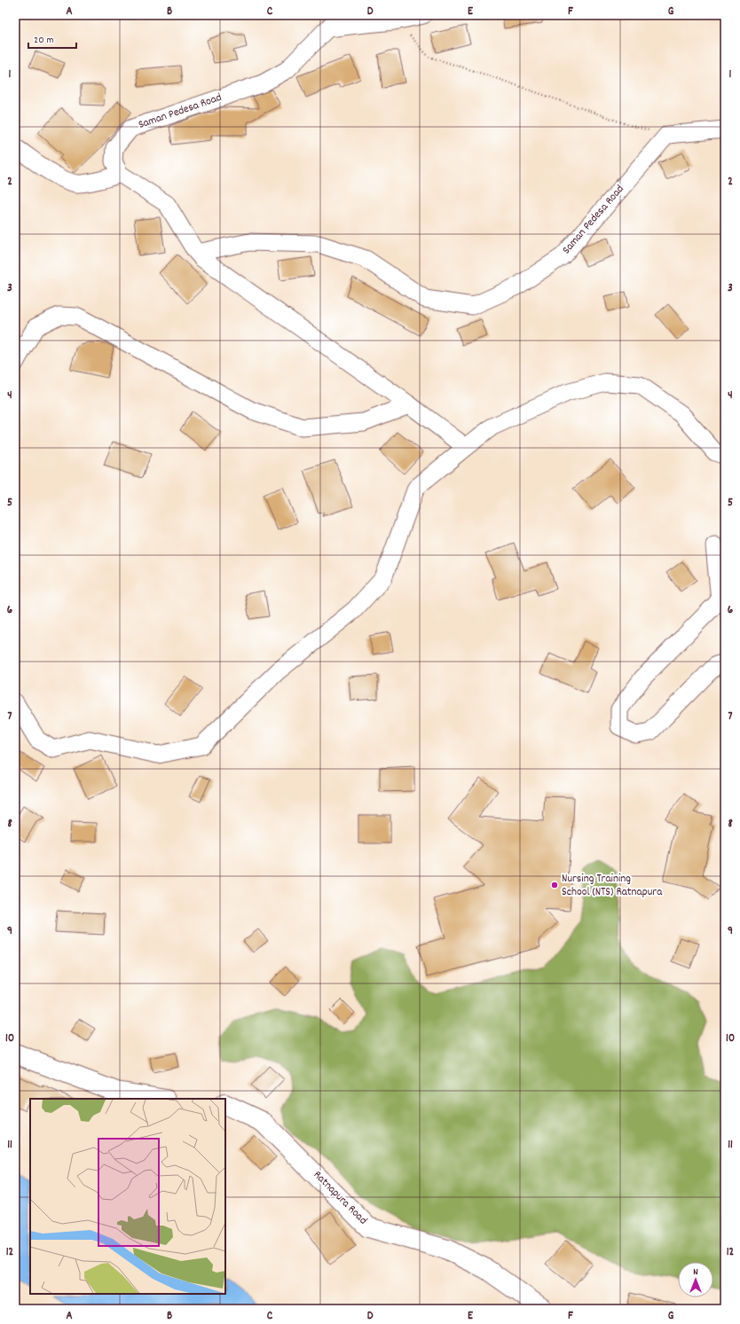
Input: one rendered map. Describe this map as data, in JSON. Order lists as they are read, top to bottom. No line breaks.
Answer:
{"streets":{"highway":["Ratnapura Road"],"street":["Saman Pedesa Road"]},"places":["Nursing Training School (NTS) Ratnapura"],"scale_bar":"20 m","north":"top","grid":{"columns":["A","B","C","D","E","F","G"],"rows":["1","2","3","4","5","6","7","8","9","10","11","12"]}}
